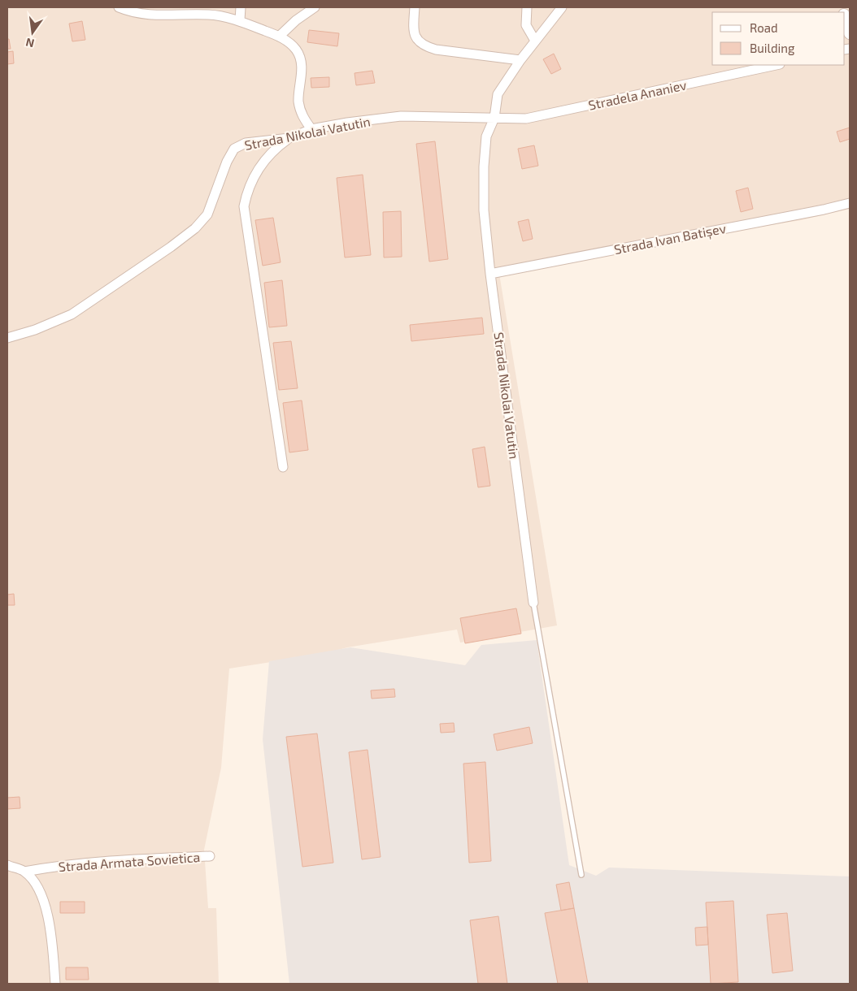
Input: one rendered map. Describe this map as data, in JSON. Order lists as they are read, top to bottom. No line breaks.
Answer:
{"streets":{"street":["Stradela Ananiev","Strada Nikolai Vatutin","Strada Ivan Batișev","Strada Armata Sovietica"]},"crossings":[["Stradela Ananiev","Strada Nikolai Vatutin"],["Strada Nikolai Vatutin","Strada Ivan Batișev"]],"legend":["Road","Building"],"north":"bottom"}
